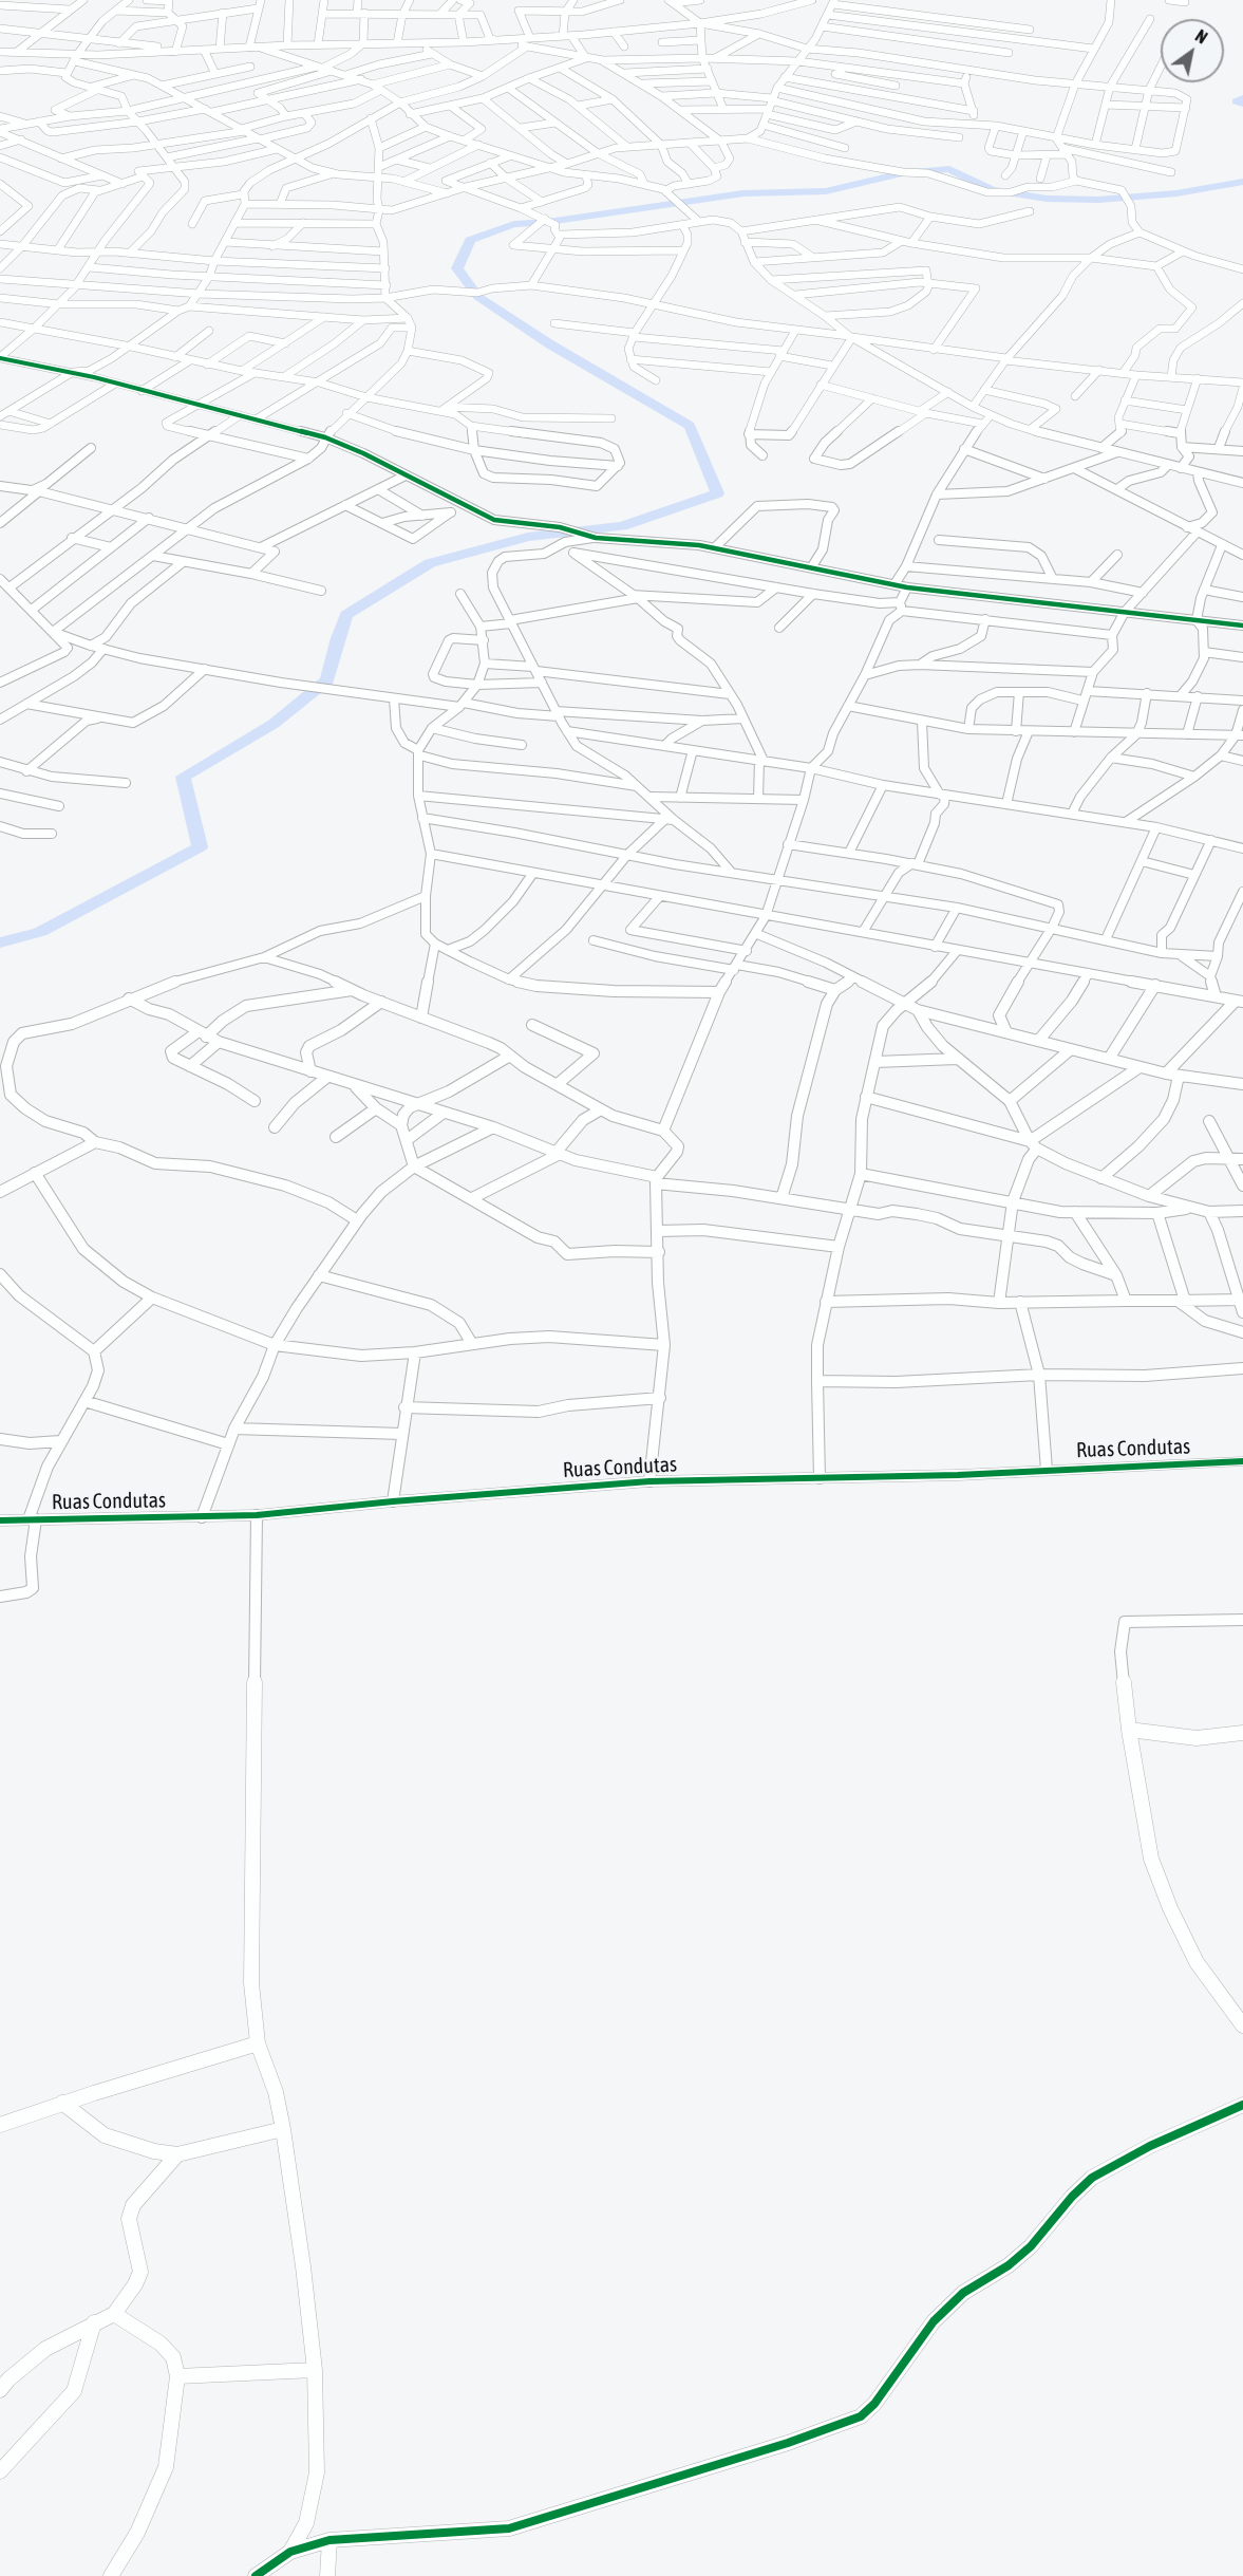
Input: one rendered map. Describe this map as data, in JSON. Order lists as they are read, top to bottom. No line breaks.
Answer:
{"streets":{"street":["Ruas Condutas"]},"north":"top right"}
